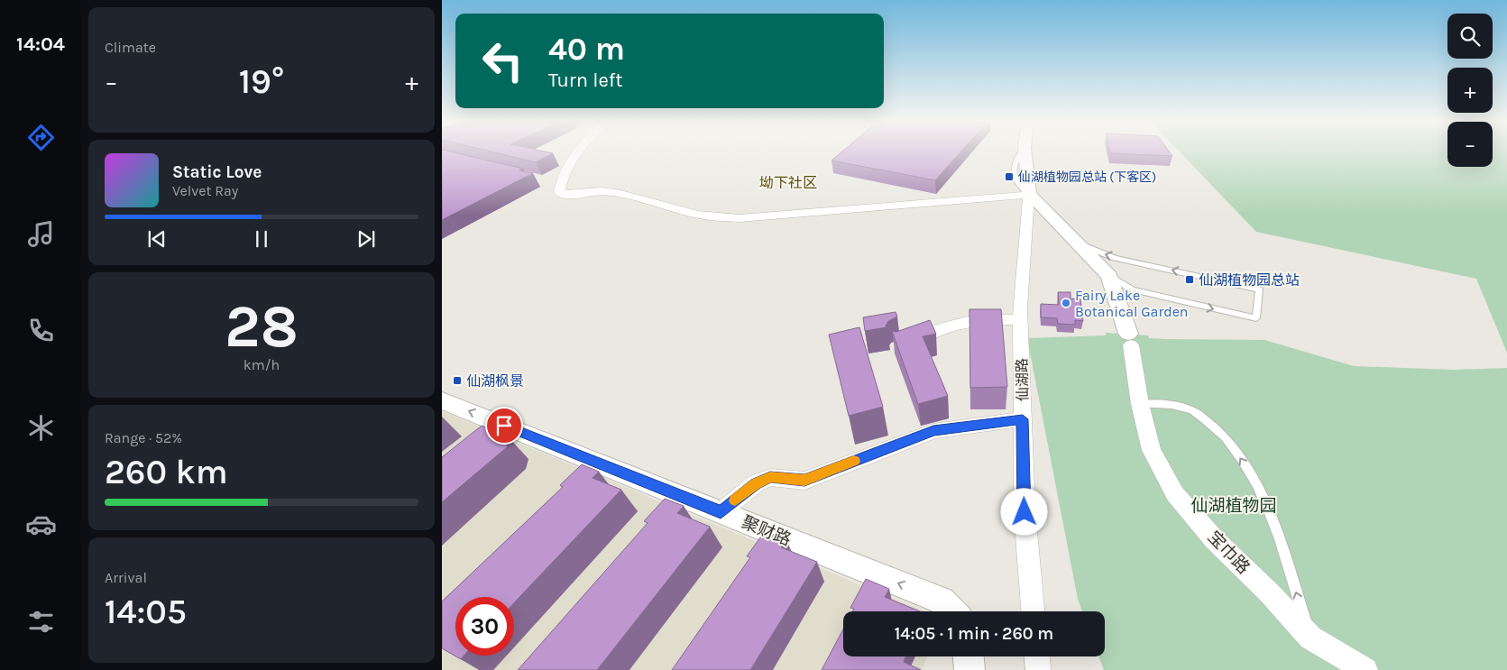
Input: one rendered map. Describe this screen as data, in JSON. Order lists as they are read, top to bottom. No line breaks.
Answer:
{"streets":{"street":["仙湖路","聚财路","宝巾路"]},"one_way":["聚财路"],"districts":["坳下社区"],"parks":["仙湖植物园"],"places":{"transit":["仙湖植物园总站 (下客区)","仙湖植物园总站","仙湖枫景"],"other":["Fairy Lake Botanical Garden"]},"page":{"tabs":"14:04","tile":["Climate",["28","km/h"],["Range · 52%","260 km"],["Arrival","14:05"]],"map_buttons":["+","−"],"turn":["40 m","Turn left"],"heat":["−","19°","+"],"song":["Static Love","Velvet Ray"],"limit":"30","trip":"14:05 · 1 min · 260 m"}}
